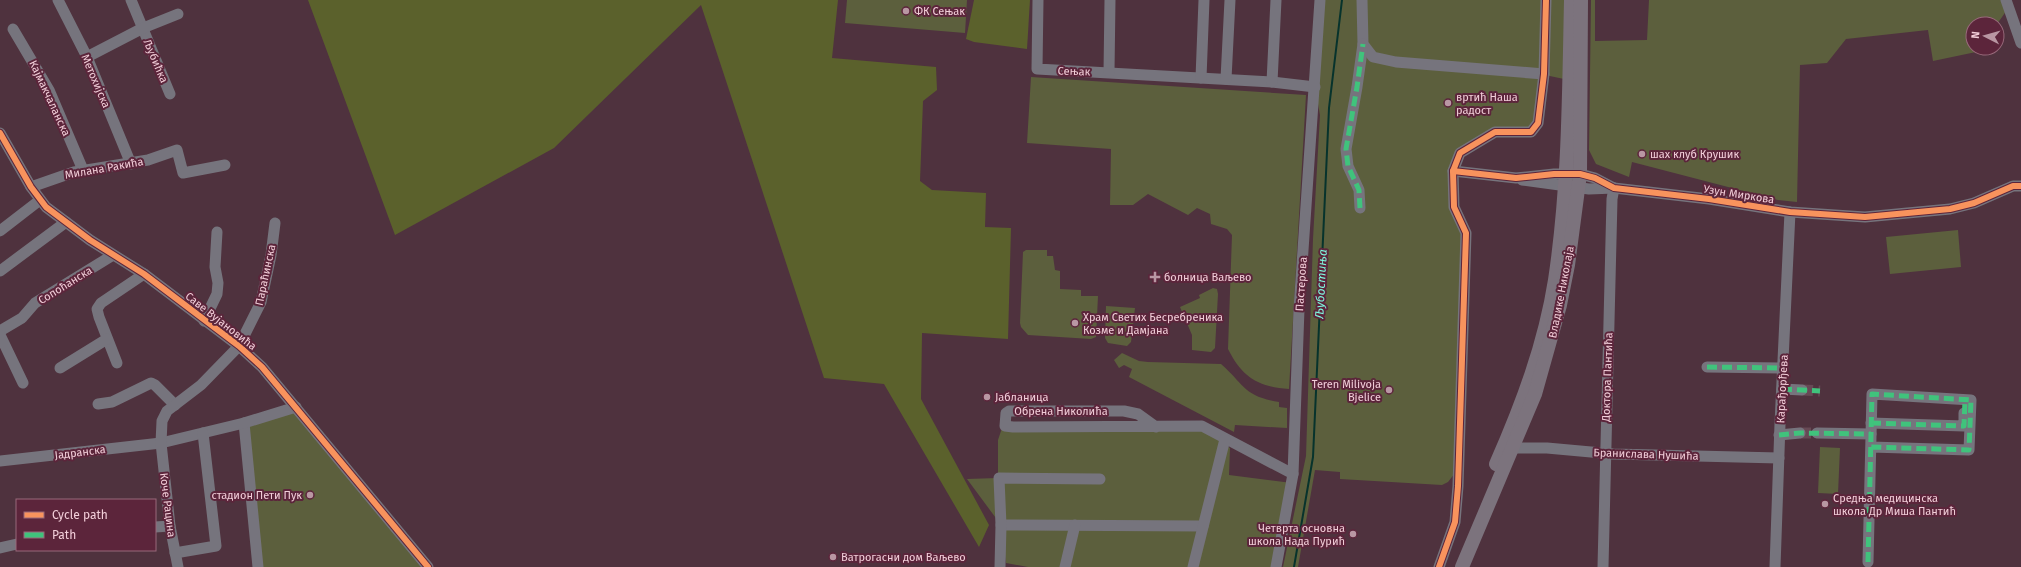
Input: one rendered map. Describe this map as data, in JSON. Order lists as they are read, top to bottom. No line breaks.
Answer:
{"streets":{"main road":["Владике Николаја"],"street":["Љубићка","Сењак","Метохијска","Кајмакчаланска","Милана Ракића","Узун Миркова","Параћинска","Пастерова","Сопоћанска","Саве Вујановића","Доктора Пантића","Карађорђева","Обрена Николића","Јадранска","Бранислава Нушића","Коче Рацина"]},"crossings":[["Метохијска","Милана Ракића"],["Кајмакчаланска","Милана Ракића"],["Милана Ракића","Саве Вујановића"],["Узун Миркова","Владике Николаја"],["Узун Миркова","Доктора Пантића"],["Узун Миркова","Карађорђева"],["Параћинска","Саве Вујановића"],["Пастерова","Обрена Николића"],["Сопоћанска","Саве Вујановића"],["Владике Николаја","Бранислава Нушића"],["Саве Вујановића","Јадранска"],["Доктора Пантића","Бранислава Нушића"],["Карађорђева","Бранислава Нушића"],["Јадранска","Коче Рацина"]],"water":["Љубостиња"],"places":{"other":["ФК Сењак","вртић Наша радост","шах клуб Крушик","Храм Светих Бесребреника Козме и Дамјана","Teren Milivoja Bjelice","Јабланица","стадион Пети Пук","Средња медицинска школа Др Миша Пантић","Четврта основна школа Нада Пурић","Ватрогасни дом Ваљево"],"health":["болница Ваљево"]},"legend":["Cycle path","Path"],"north":"left"}
